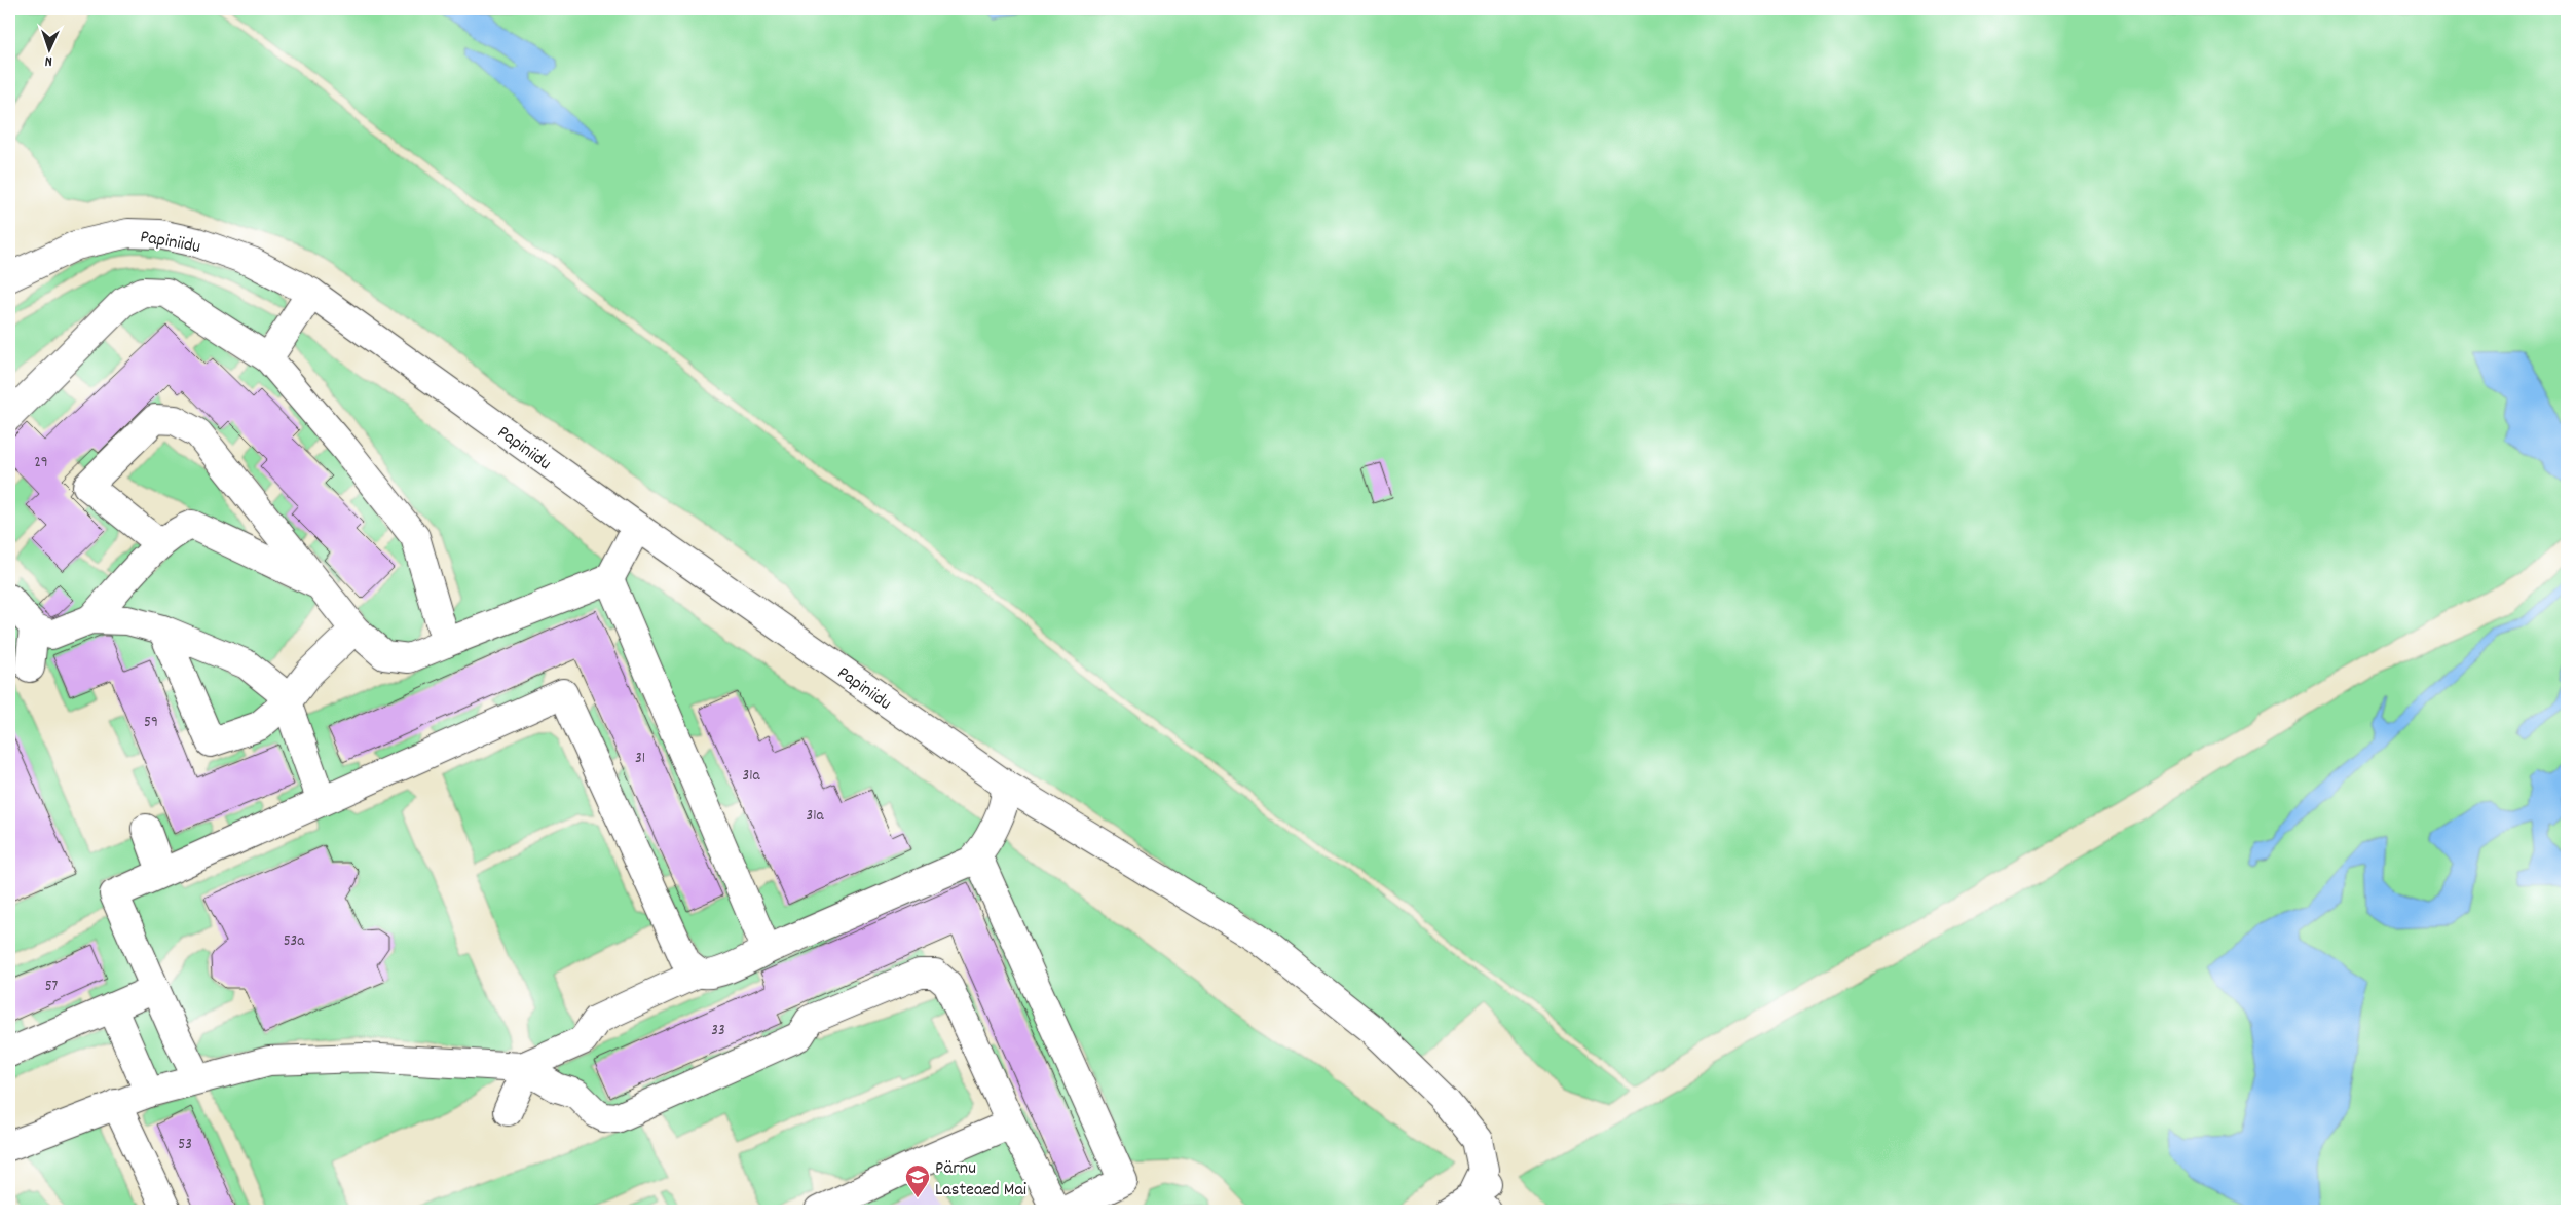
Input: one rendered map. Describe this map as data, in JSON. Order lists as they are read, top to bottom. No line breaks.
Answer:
{"streets":{"street":["Papiniidu"]},"places":{"school or university":["Pärnu Lasteaed Mai"]},"house_numbers":["29","59","31","31a","31a","53a","57","33","53"],"north":"bottom"}
